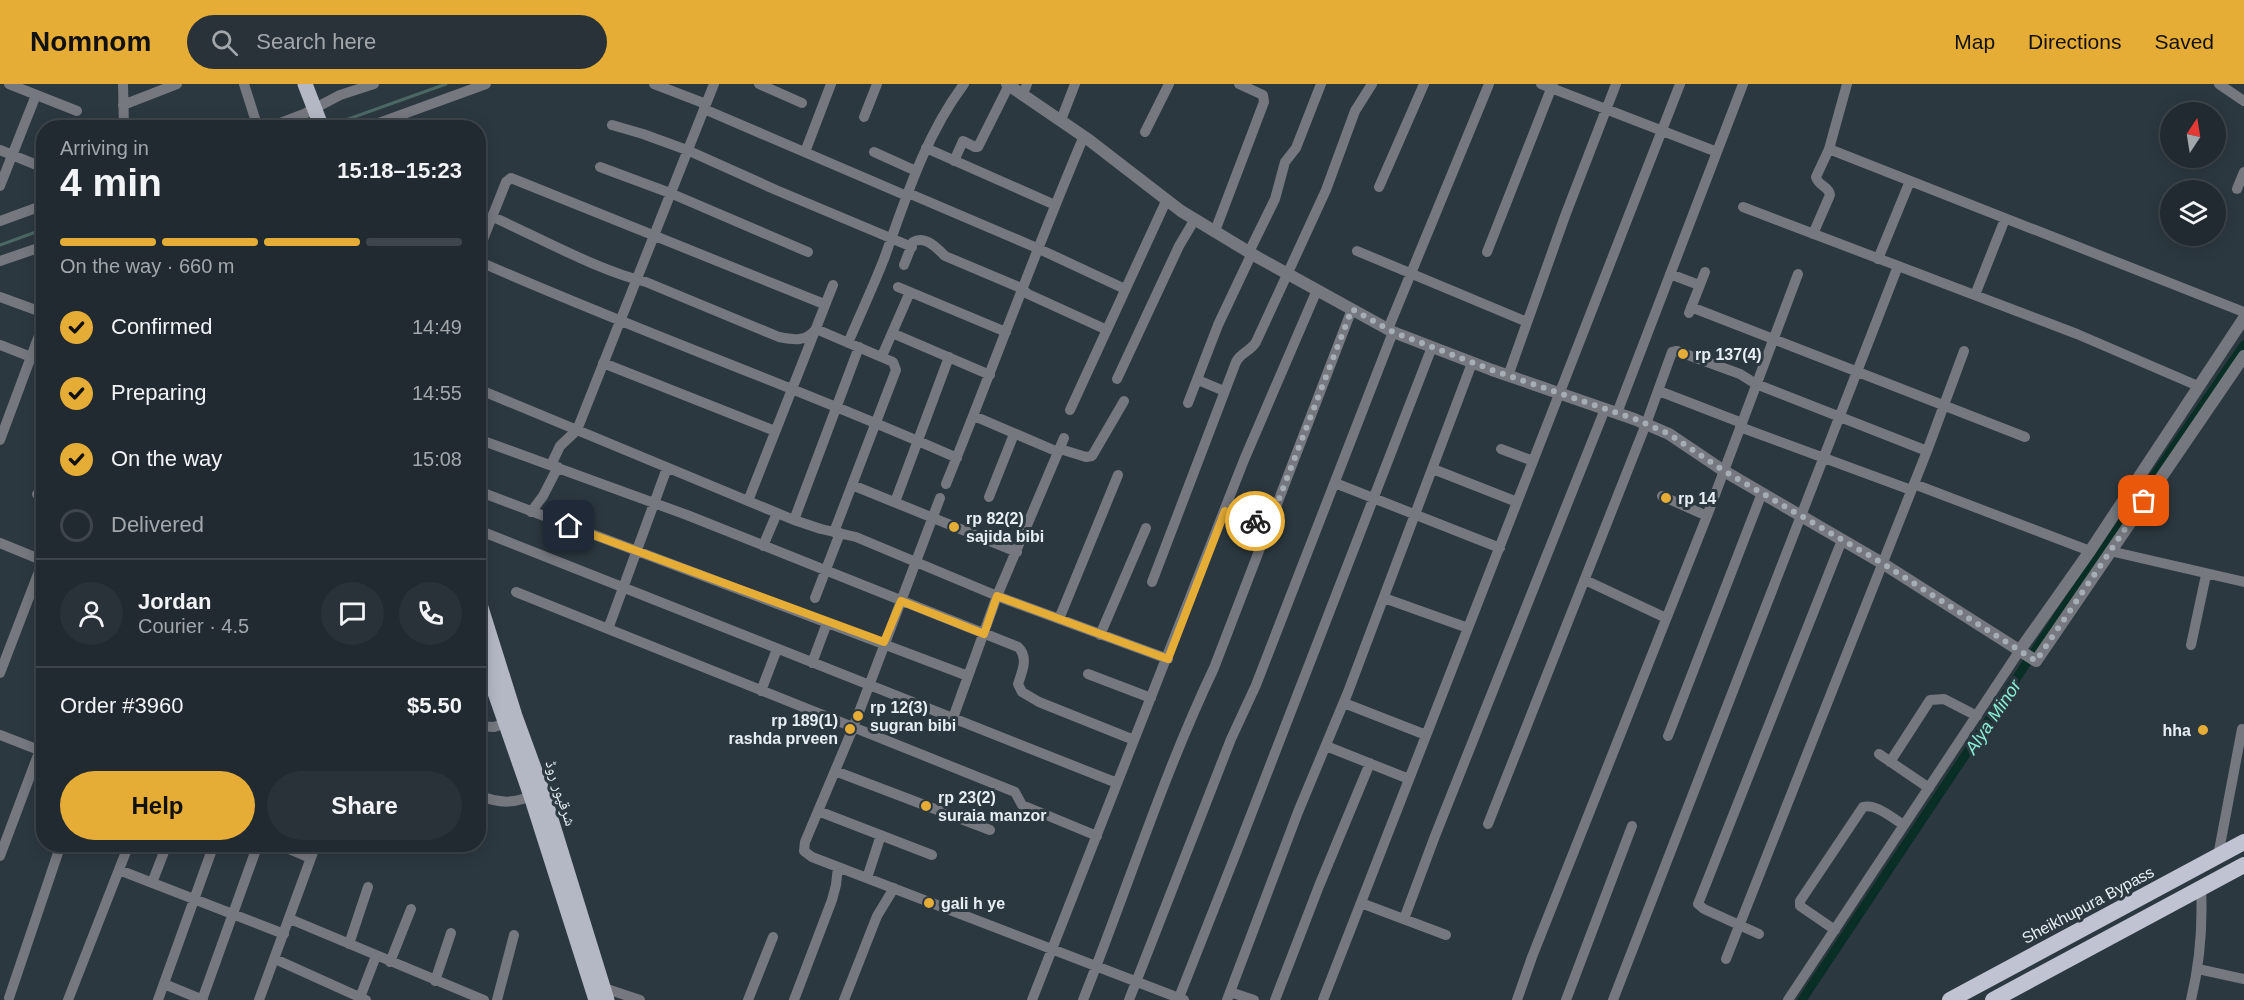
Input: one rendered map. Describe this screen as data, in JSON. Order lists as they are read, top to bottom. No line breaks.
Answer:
{"streets":{"highway":["Sheikhupura Bypass"],"main road":["شرقپور روڈ"]},"water":["Alya Minor"],"places":["rp 137(4)","rp 14","rp 82(2) sajida bibi","rp 12(3) sugran bibi","rp 189(1) rashda prveen","hha","rp 23(2) suraia manzor","gali h ye"],"north":"top","page":{"header":"Nomnom","search":"Search here","nav":["Map","Directions","Saved"],"heading":["4 min","Arriving in","15:18–15:23"],"panel":["Jordan","Courier · 4.5","Order #3960","$5.50"],"bar":"On the way · 660 m","list":[["Confirmed","14:49"],["Preparing","14:55"],["On the way","15:08"],"Delivered"],"buttons":["Help","Share"]}}
